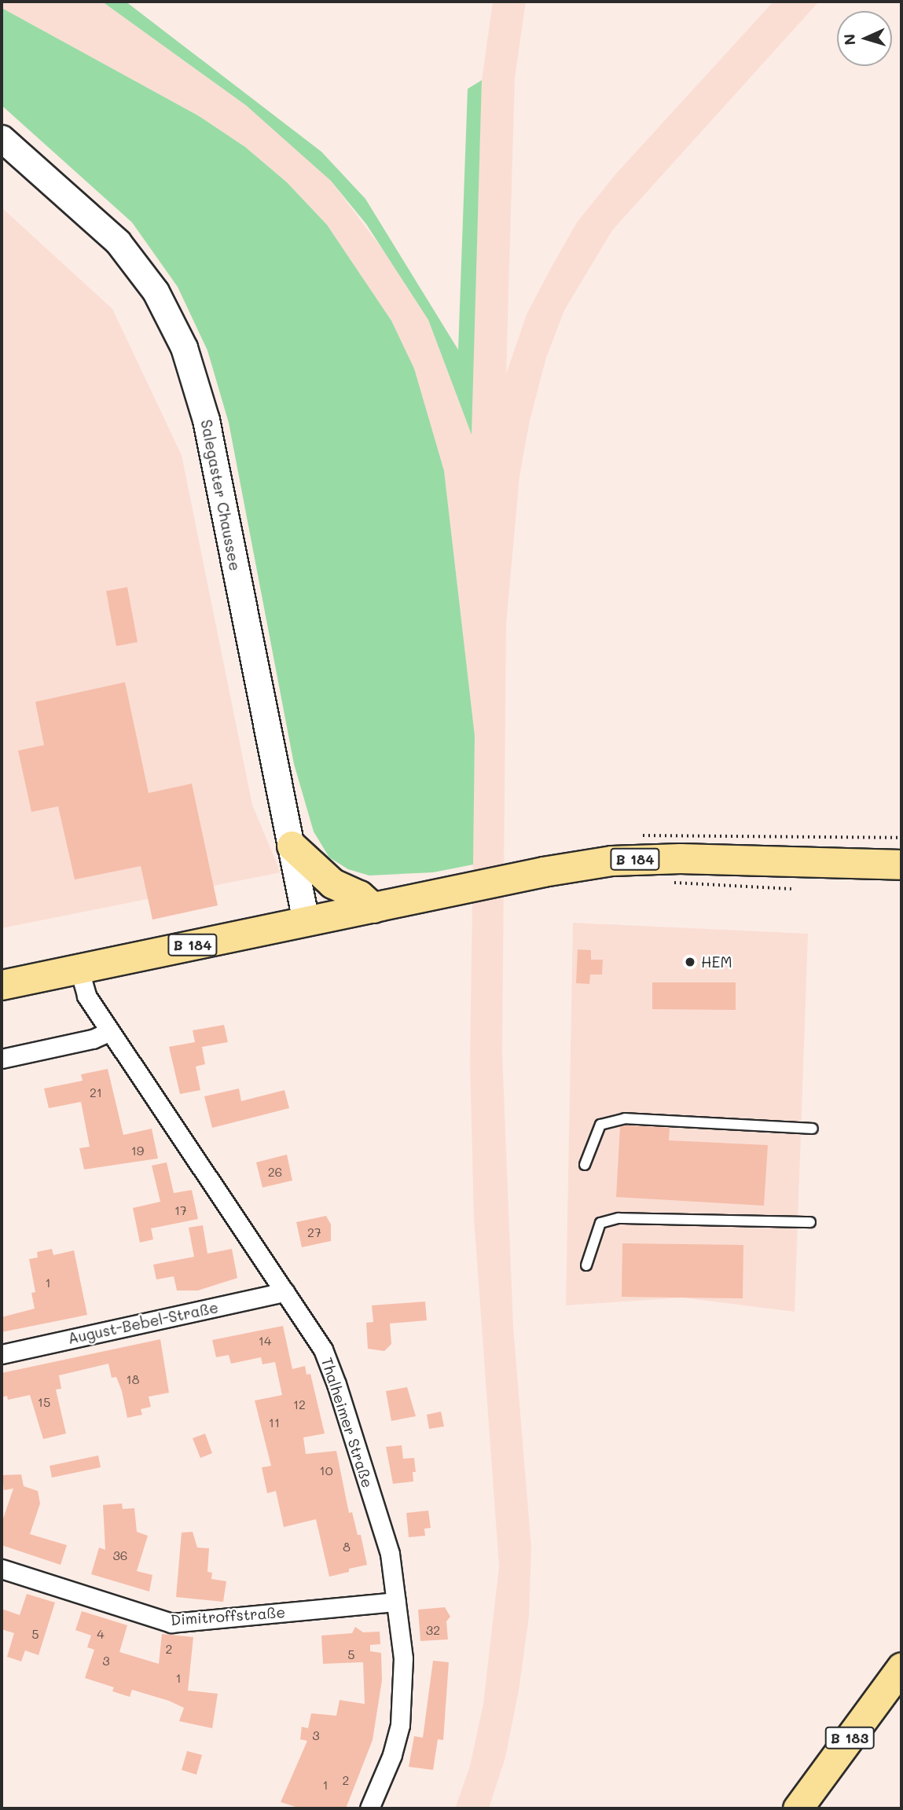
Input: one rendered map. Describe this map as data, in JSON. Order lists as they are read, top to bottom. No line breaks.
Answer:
{"streets":{"main road":["Salegaster Chaussee","B 184","B 183"],"street":["August-Bebel-Straße","Thalheimer Straße","Dimitroffstraße"]},"crossings":[["Salegaster Chaussee","B 184"],["B 184","Thalheimer Straße"],["August-Bebel-Straße","Thalheimer Straße"],["Thalheimer Straße","Dimitroffstraße"]],"places":["HEM"],"house_numbers":["21","19","26","17","27","1","14","18","15","12","11","10","8","36","32","5","4","2","5","3","1","3","2","1"],"north":"left"}
